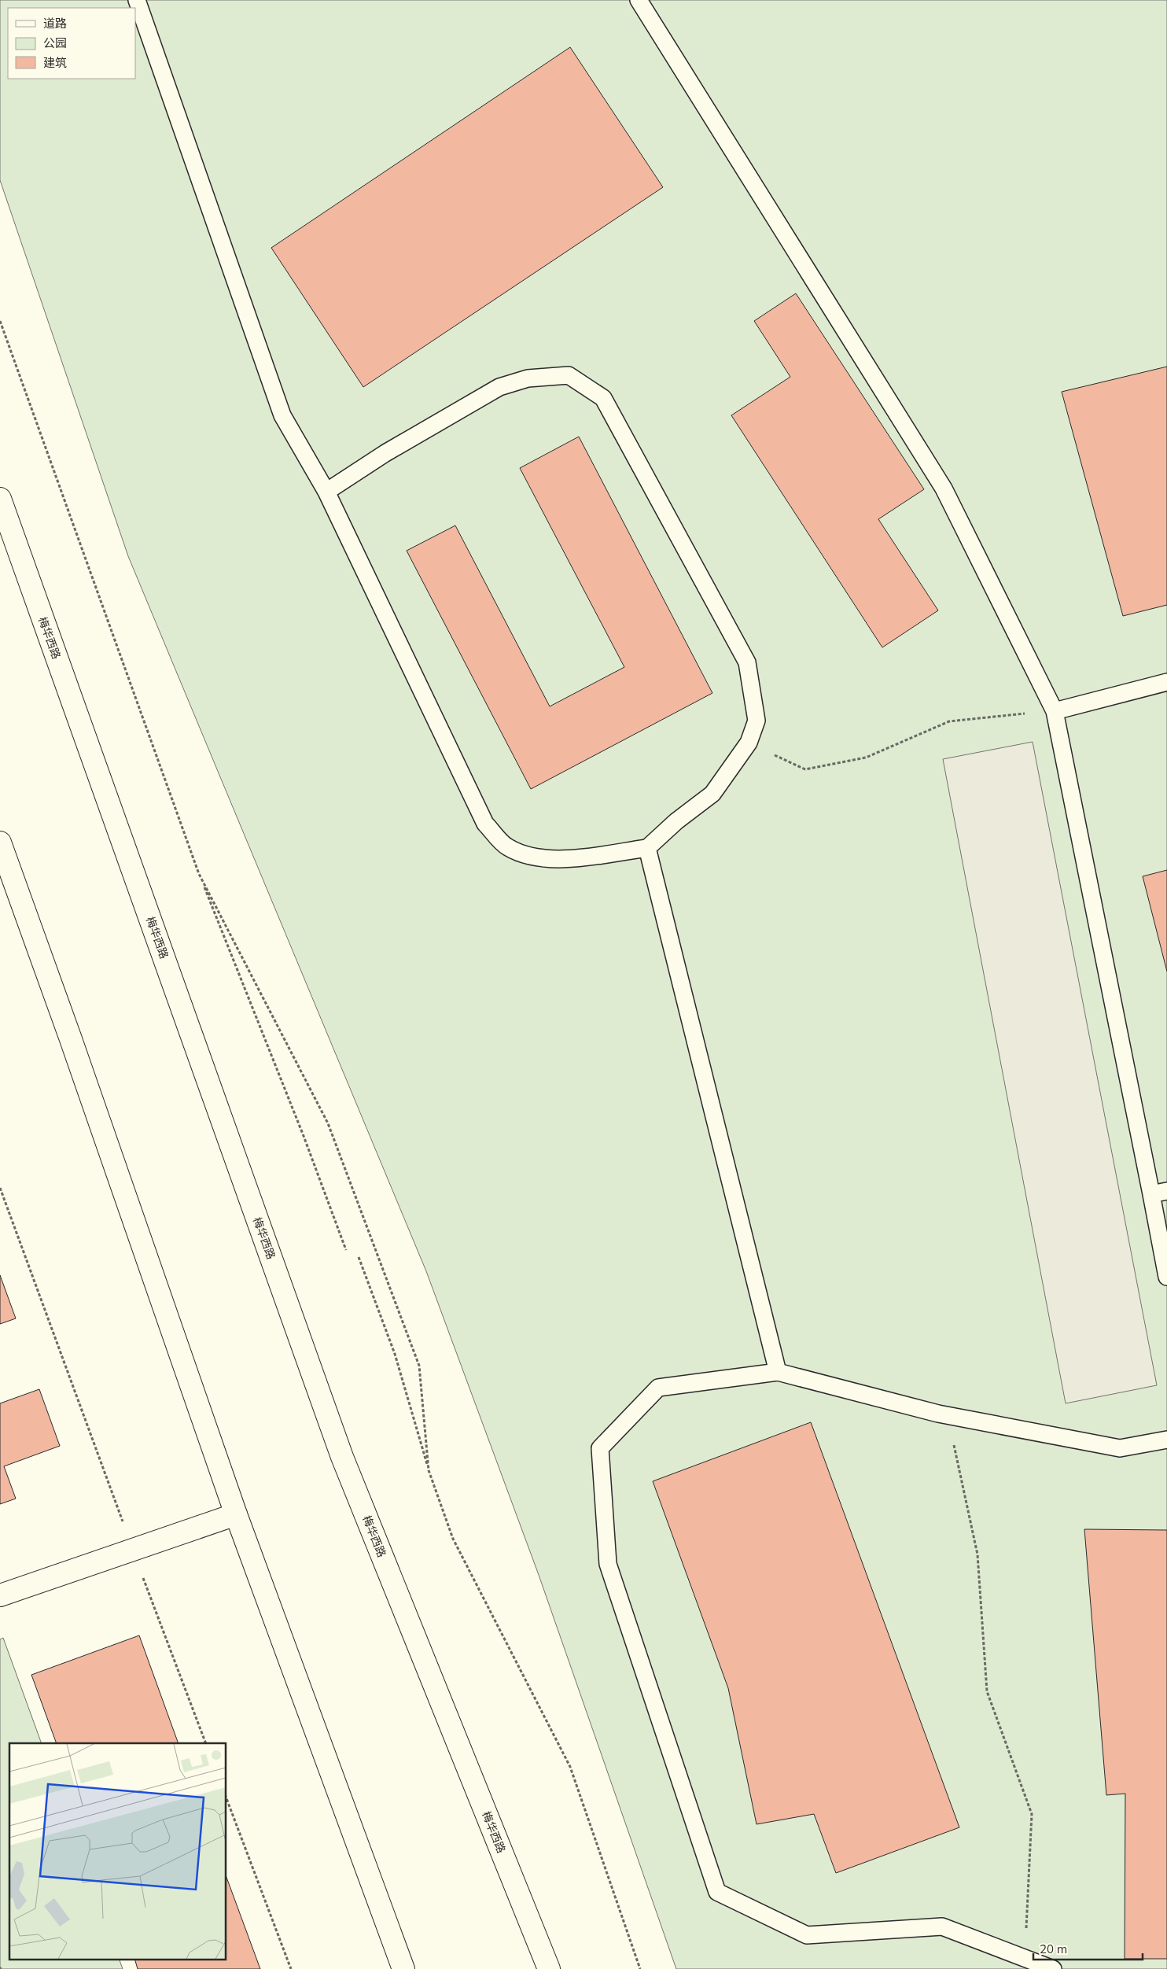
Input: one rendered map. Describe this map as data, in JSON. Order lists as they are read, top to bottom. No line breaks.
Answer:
{"streets":{"main road":["梅华西路"]},"legend":["道路","公园","建筑"],"scale_bar":"20 m"}
